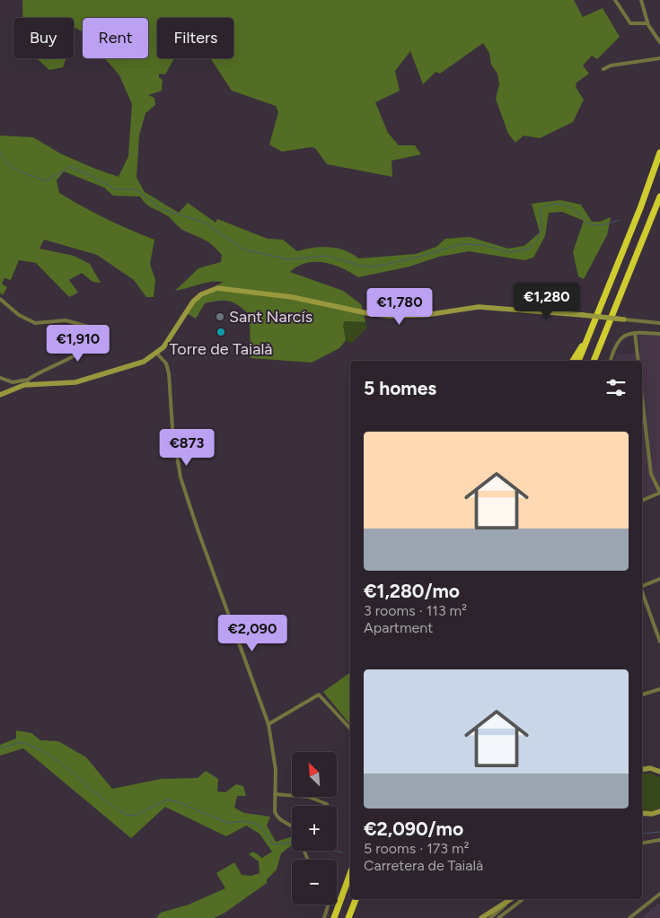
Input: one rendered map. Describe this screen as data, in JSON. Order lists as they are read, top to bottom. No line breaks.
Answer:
{"places":["Sant Narcís","Torre de Taialà"],"north":"top left","page":{"chip":["Buy","Rent","Filters"],"price":["€1,280","€1,780","€1,910","€873","€2,090"],"heading":"5 homes","list":[{"name":"€1,280/mo","note":"3 rooms · 113 m² · Apartment"},{"name":"€2,090/mo","note":"5 rooms · 173 m² · Carretera de Taialà"}],"map_buttons":["+","−"]}}
